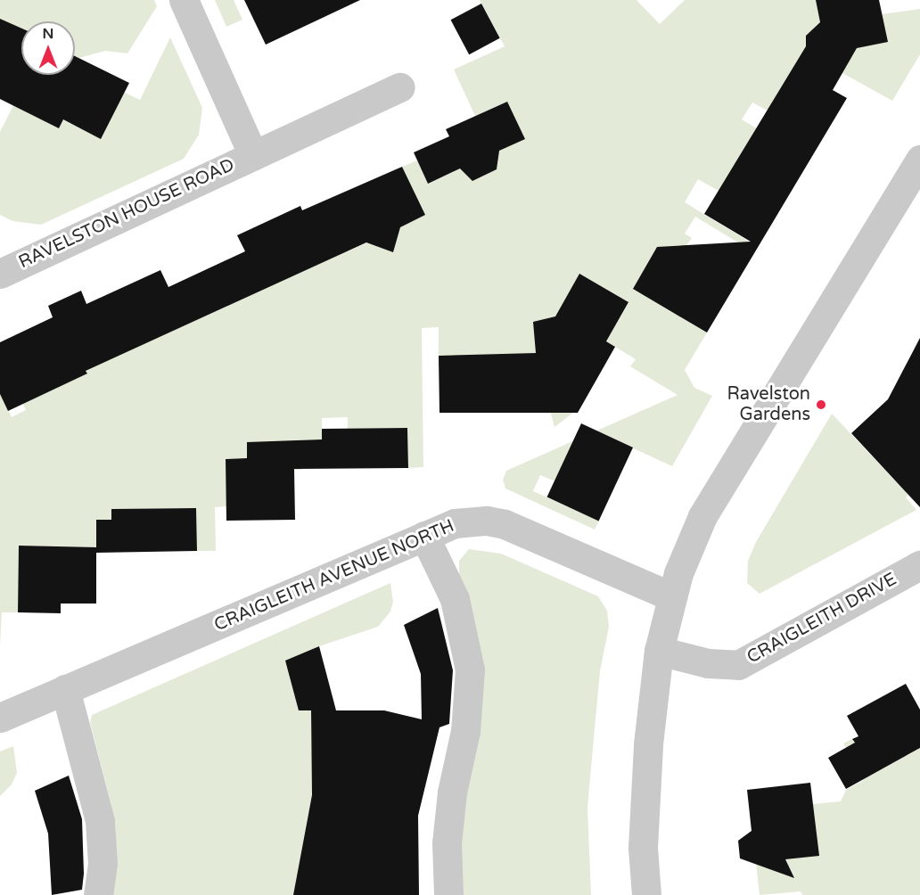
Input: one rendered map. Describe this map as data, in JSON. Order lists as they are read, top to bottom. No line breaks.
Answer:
{"streets":{"street":["RAVELSTON HOUSE ROAD","CRAIGLEITH AVENUE NORTH","CRAIGLEITH DRIVE"]},"places":["Ravelston Gardens"],"north":"top"}
